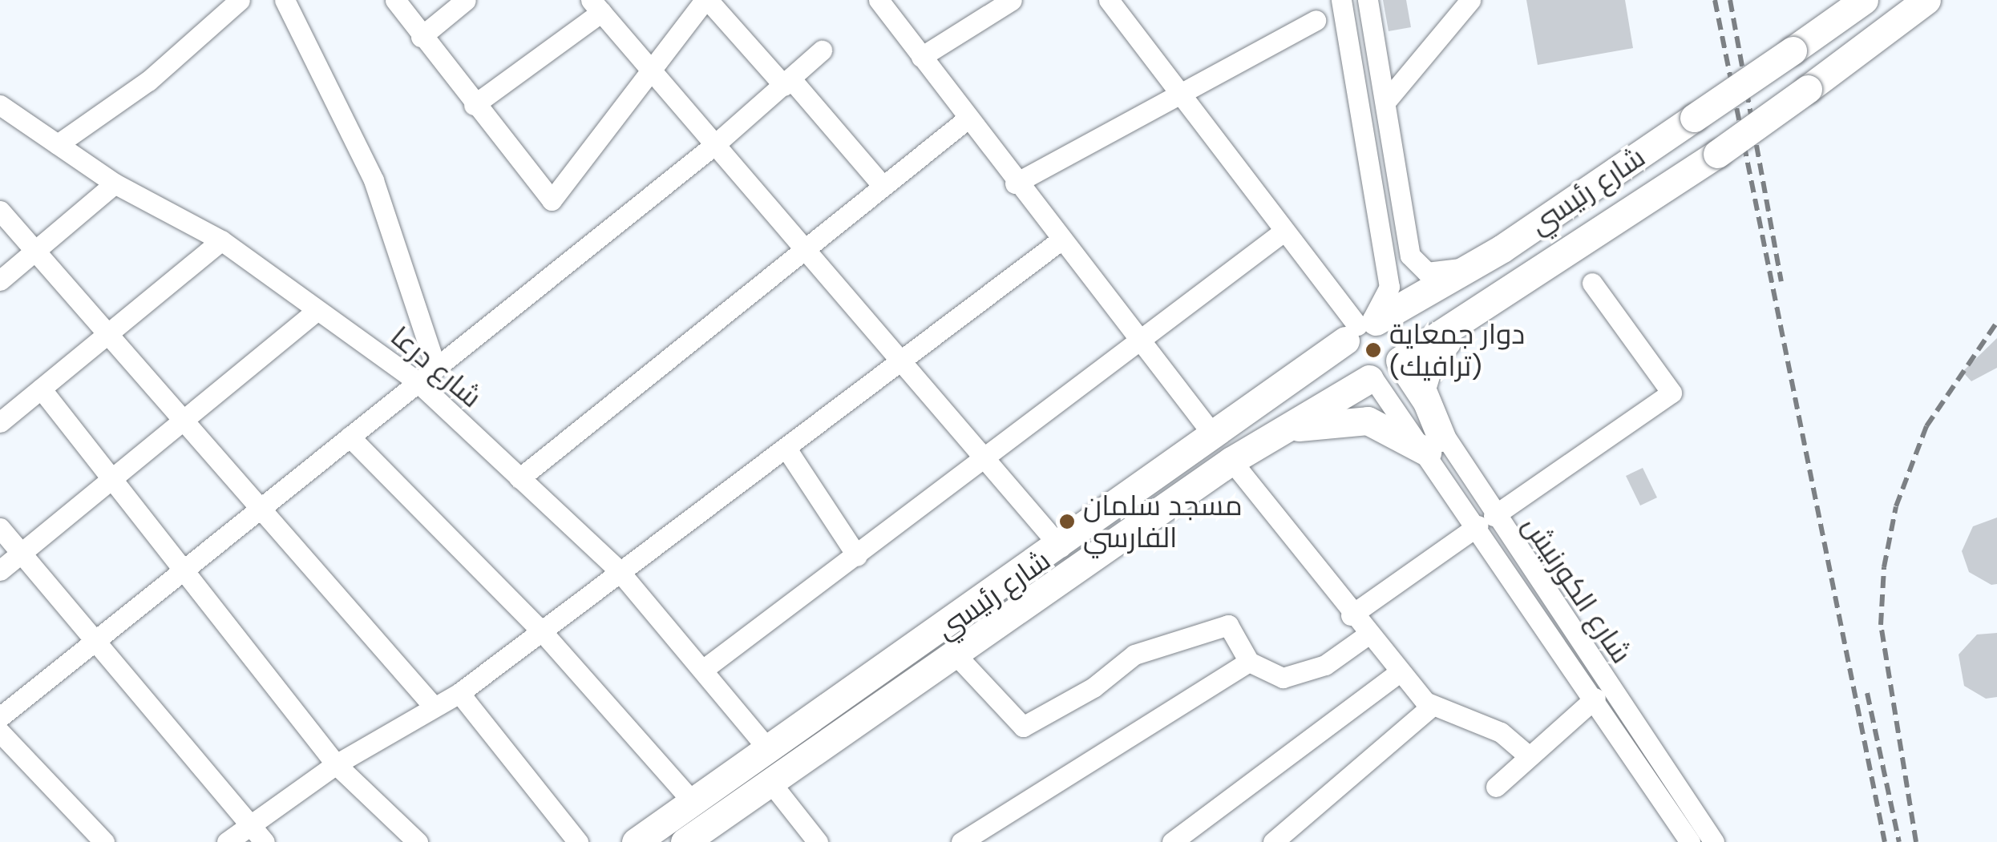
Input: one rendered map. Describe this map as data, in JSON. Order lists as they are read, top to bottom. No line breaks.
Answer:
{"streets":{"highway":["شارع رئيسي"],"street":["شارع درعا","شارع الكورنيش"]},"crossings":[["شارع رئيسي","شارع درعا"],["شارع رئيسي","شارع الكورنيش"]],"places":["دوار جمعاية (ترافيك)","مسجد سلمان الفارسي"]}
